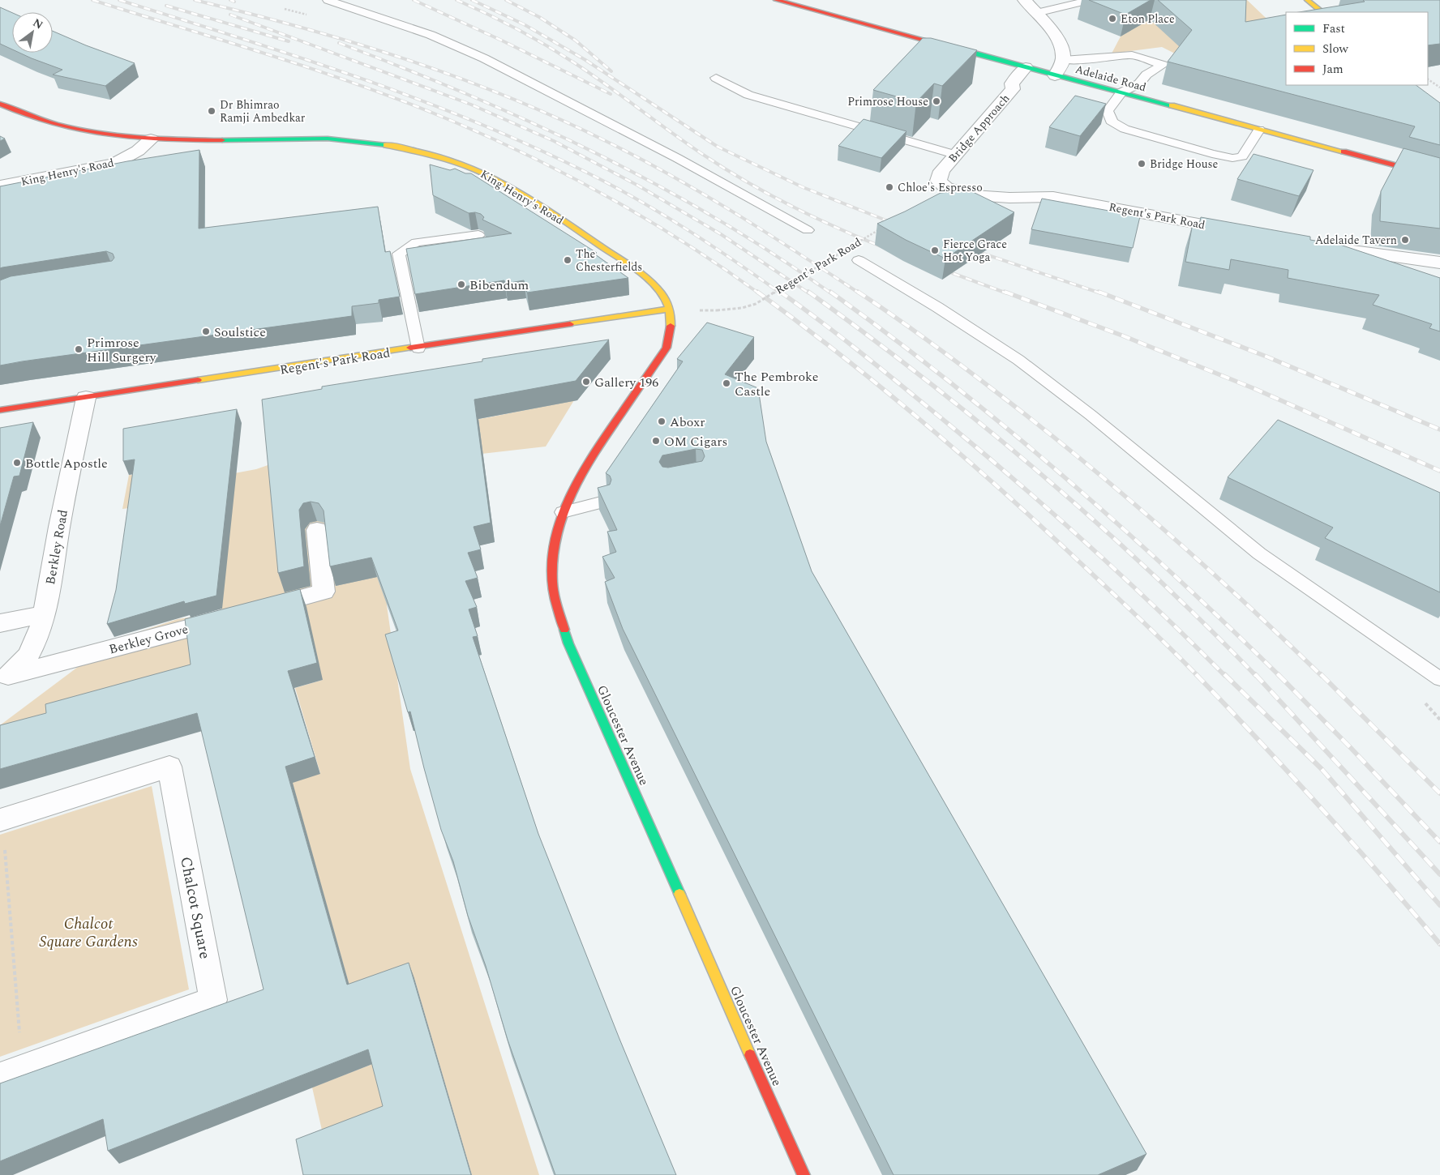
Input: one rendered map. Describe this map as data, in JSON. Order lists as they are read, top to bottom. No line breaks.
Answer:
{"streets":{"street":["Adelaide Road","Bridge Approach","King Henry's Road","Regent's Park Road","Berkley Road","Berkley Grove","Gloucester Avenue","Chalcot Square"]},"crossings":[["Adelaide Road","Bridge Approach"],["Bridge Approach","Regent's Park Road"],["King Henry's Road","Regent's Park Road"],["King Henry's Road","Gloucester Avenue"],["Regent's Park Road","Berkley Road"],["Regent's Park Road","Gloucester Avenue"],["Berkley Road","Berkley Grove"]],"parks":["Chalcot Square Gardens"],"places":["Eton Place","Primrose House","Dr Bhimrao Ramji Ambedkar","Bridge House","Chloe's Espresso","Adelaide Tavern","Fierce Grace Hot Yoga","The Chesterfields","Bibendum","Soulstice","Primrose Hill Surgery","Gallery 196","The Pembroke Castle","Aboxr","OM Cigars","Bottle Apostle"],"legend":["Fast","Slow","Jam"],"north":"top right"}
